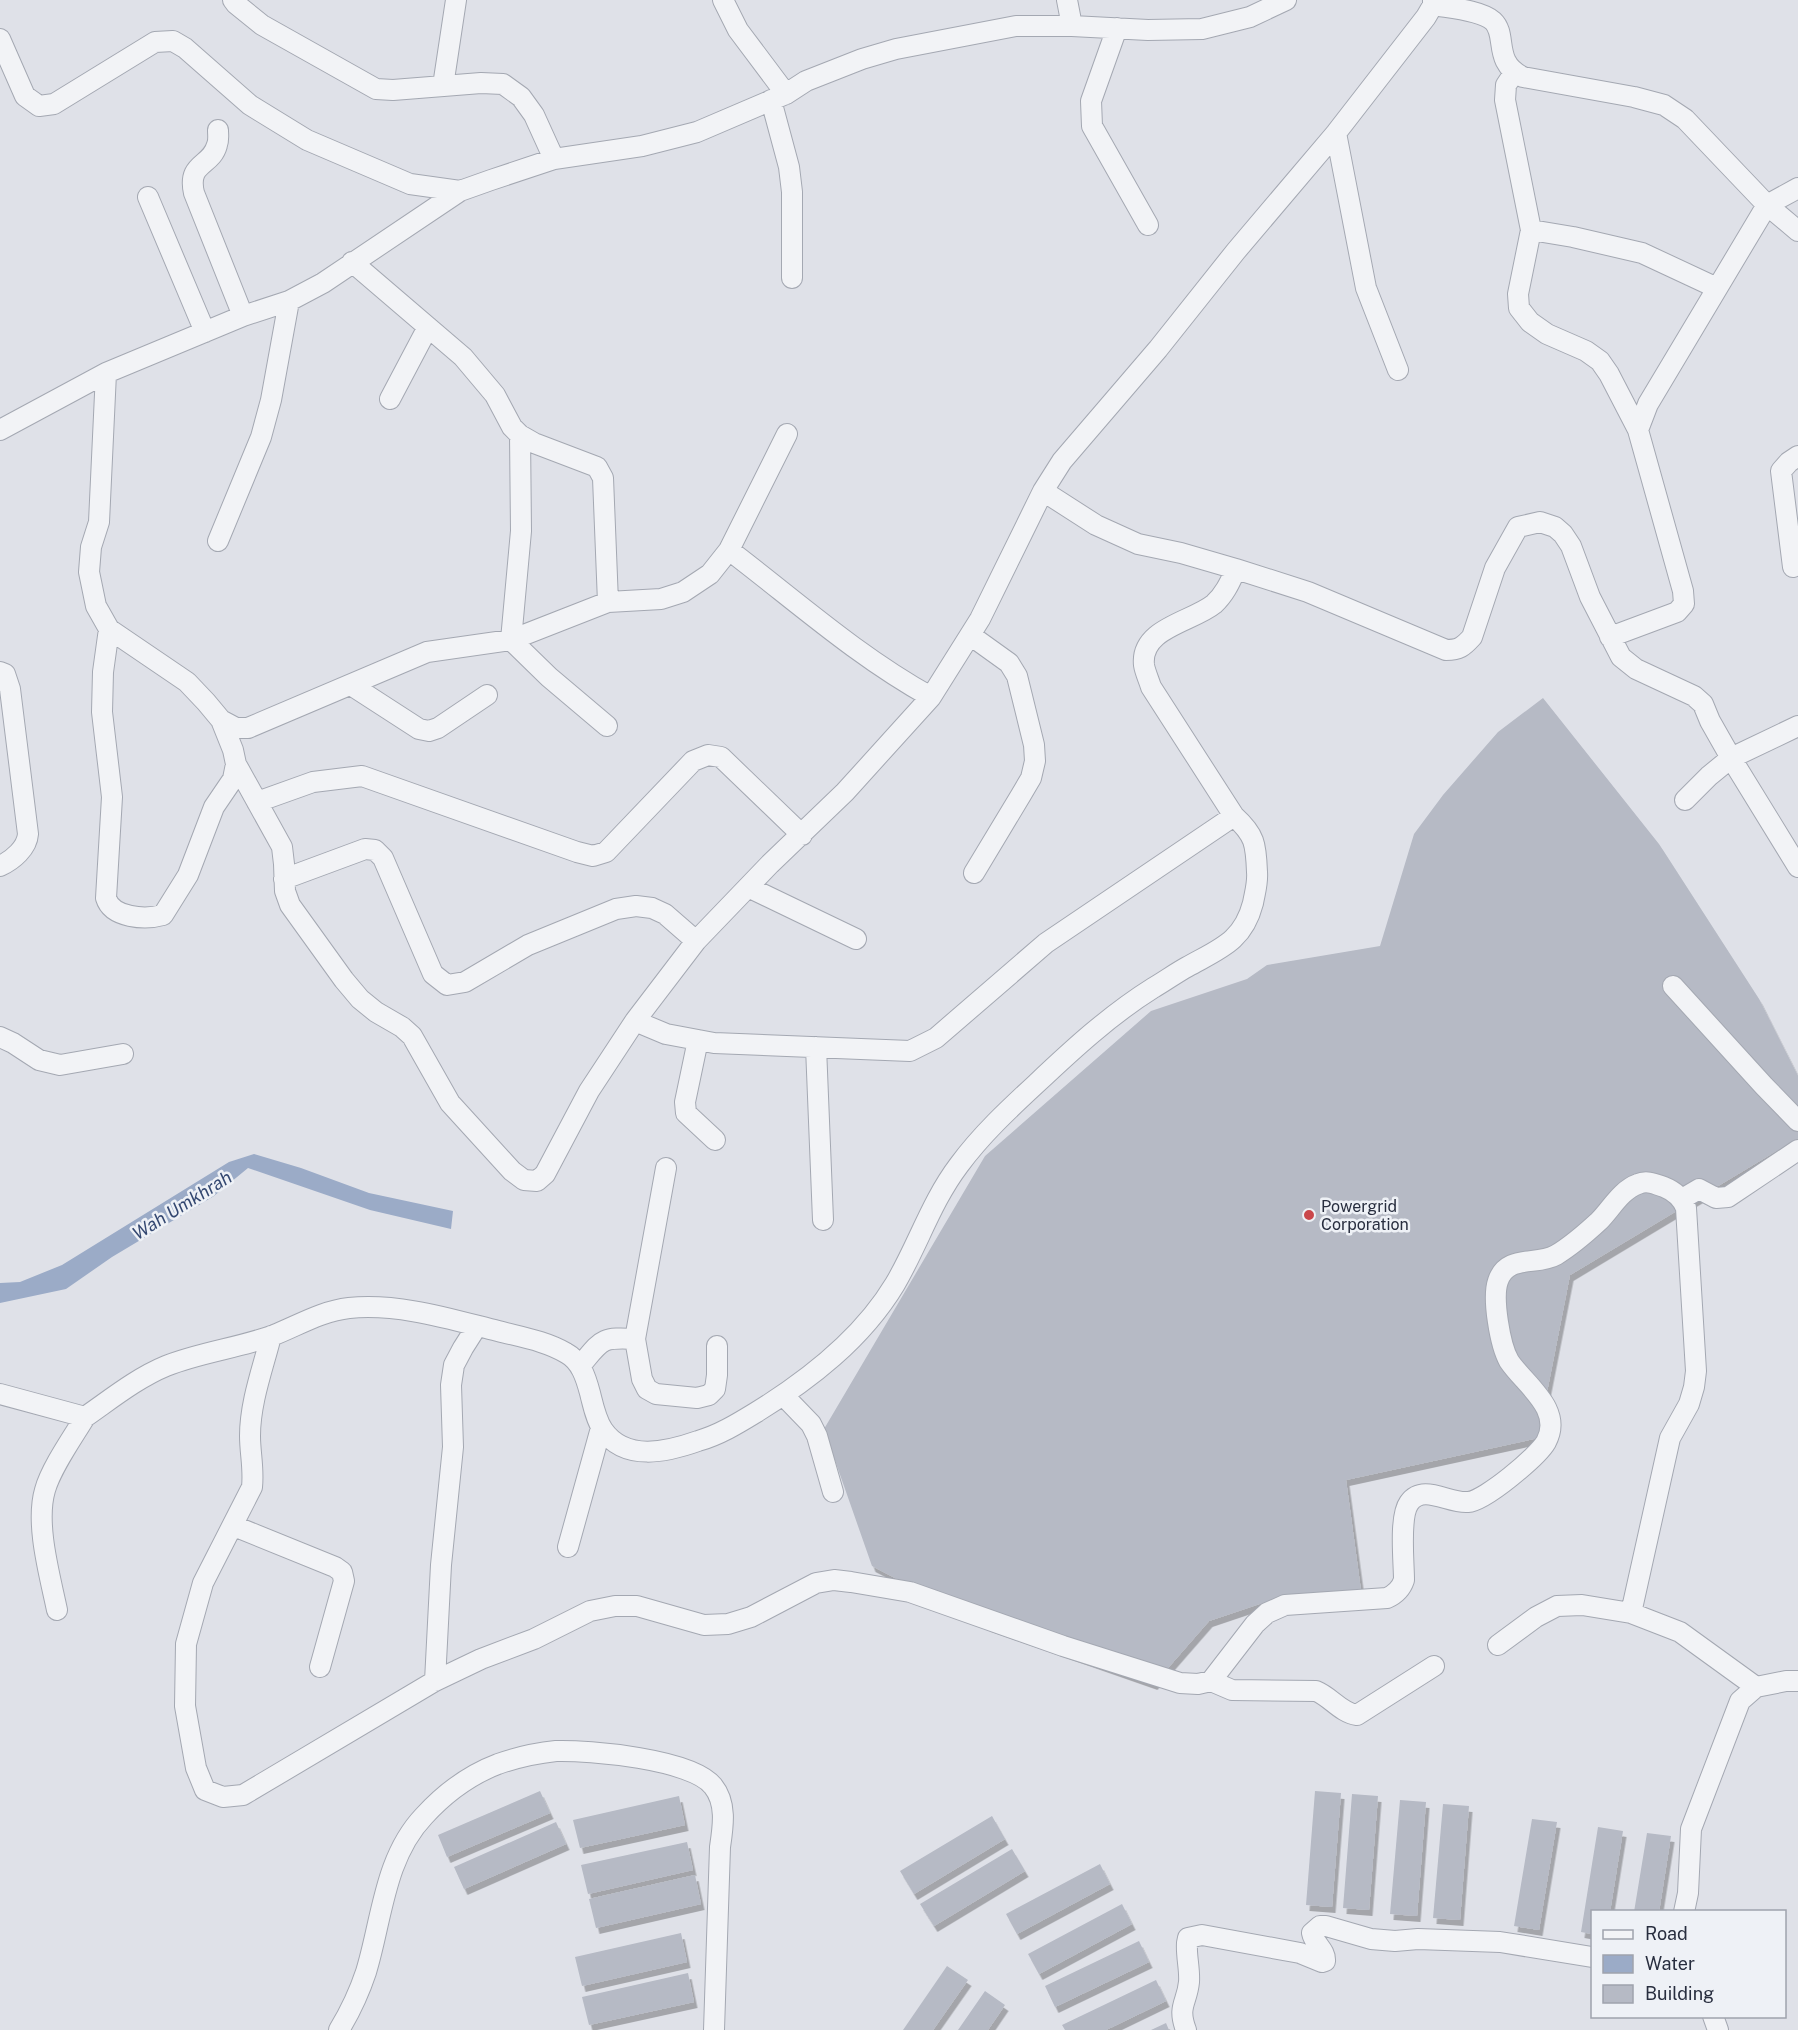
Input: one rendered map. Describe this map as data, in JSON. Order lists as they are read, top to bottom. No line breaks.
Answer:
{"water":["Wah Umkhrah"],"places":["Powergrid Corporation"],"legend":["Road","Water","Building"]}
